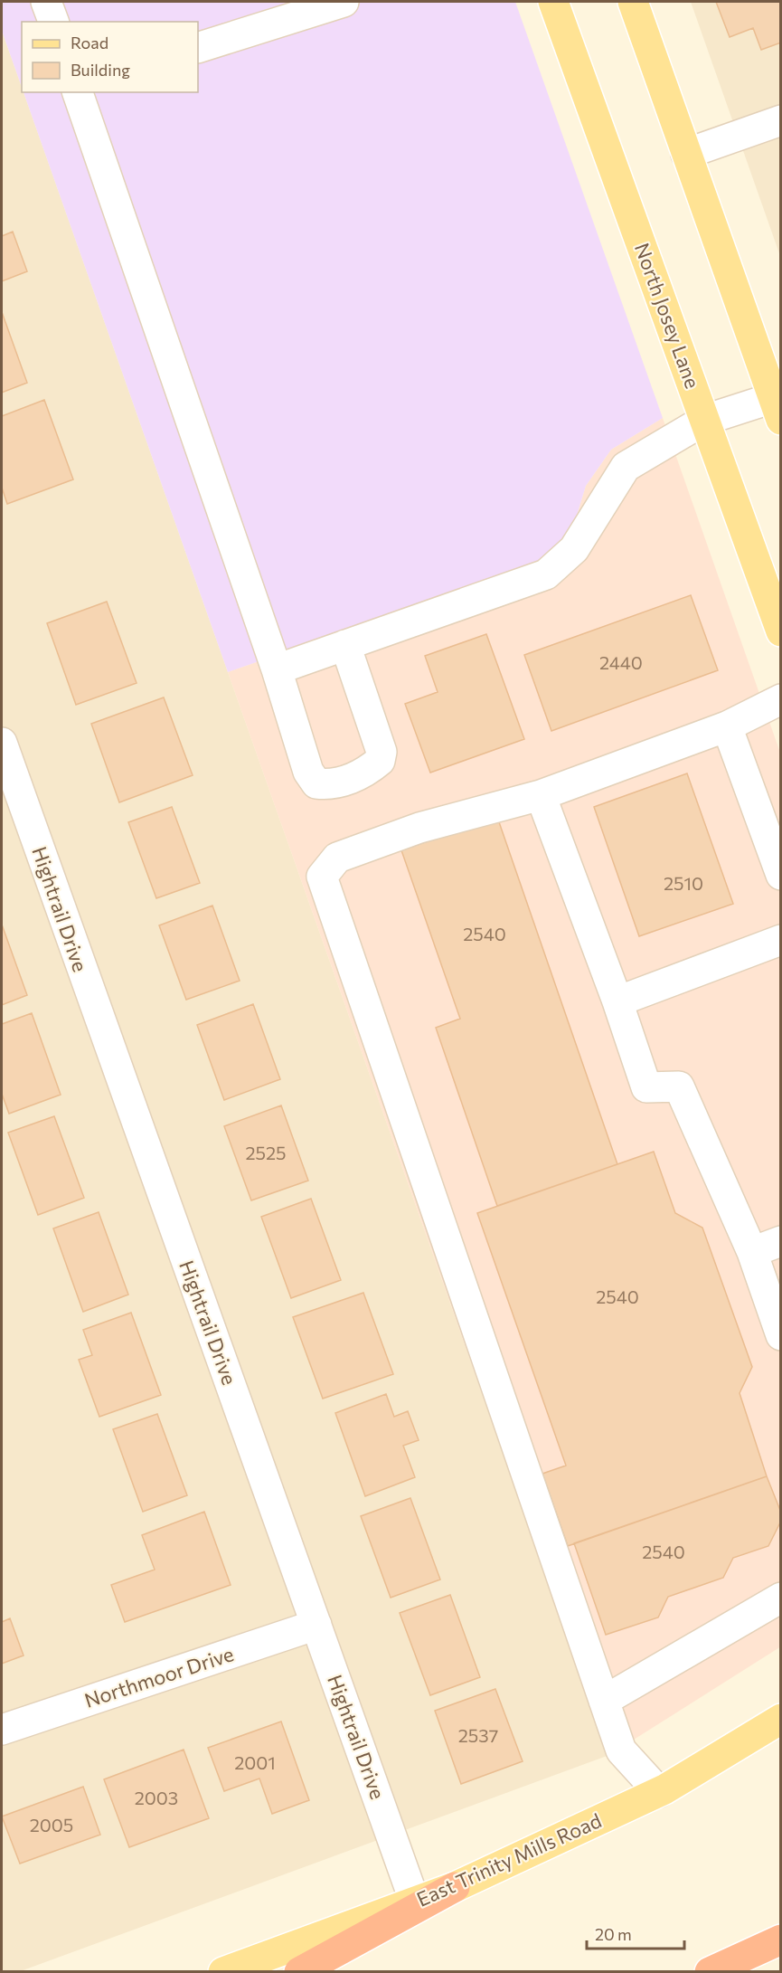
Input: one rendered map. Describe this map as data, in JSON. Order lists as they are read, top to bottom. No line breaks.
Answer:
{"streets":{"main road":["North Josey Lane","East Trinity Mills Road"],"street":["Hightrail Drive","Northmoor Drive"]},"crossings":[["Hightrail Drive","Northmoor Drive"],["Hightrail Drive","East Trinity Mills Road"]],"house_numbers":["2440","2510","2540","2525","2540","2540","2537","2001","2003","2005"],"legend":["Road","Building"],"scale_bar":"20 m"}
